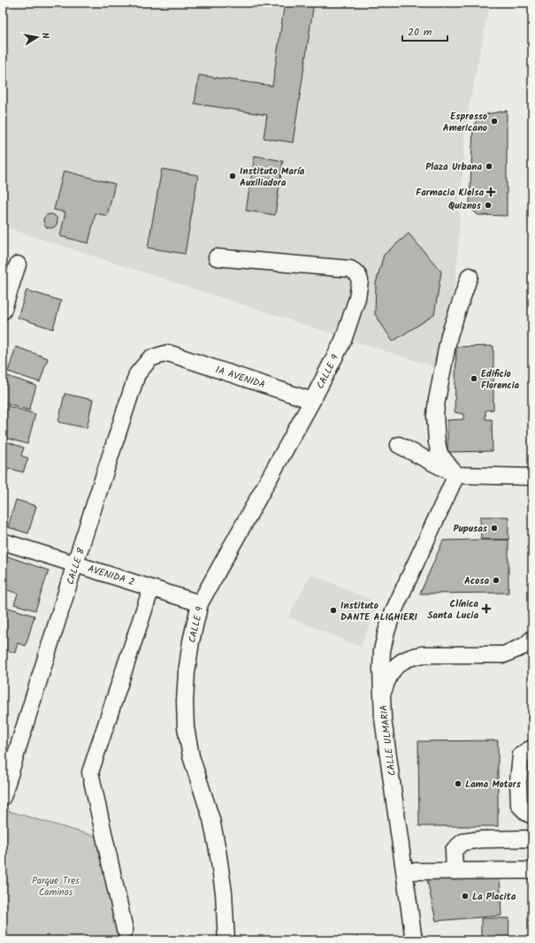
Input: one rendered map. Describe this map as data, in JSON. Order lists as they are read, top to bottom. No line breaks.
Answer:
{"streets":{"street":["CALLE 9","1A AVENIDA","CALLE 8","AVENIDA 2","CALLE ULMARIA"]},"crossings":[["CALLE 9","1A AVENIDA"],["CALLE 9","AVENIDA 2"],["1A AVENIDA","CALLE 8"],["CALLE 8","AVENIDA 2"]],"parks":["Parque Tres Caminos"],"places":{"other":["Espresso Americano","Plaza Urbana","Instituto María Auxiliadora","Quiznos","Edificio Florencia","Pupusas","Acosa","Instituto DANTE ALIGHIERI","Lama Motors","La Placita"],"health":["Farmacia Kielsa","Clínica Santa Lucia"]},"scale_bar":"20 m","north":"right"}
